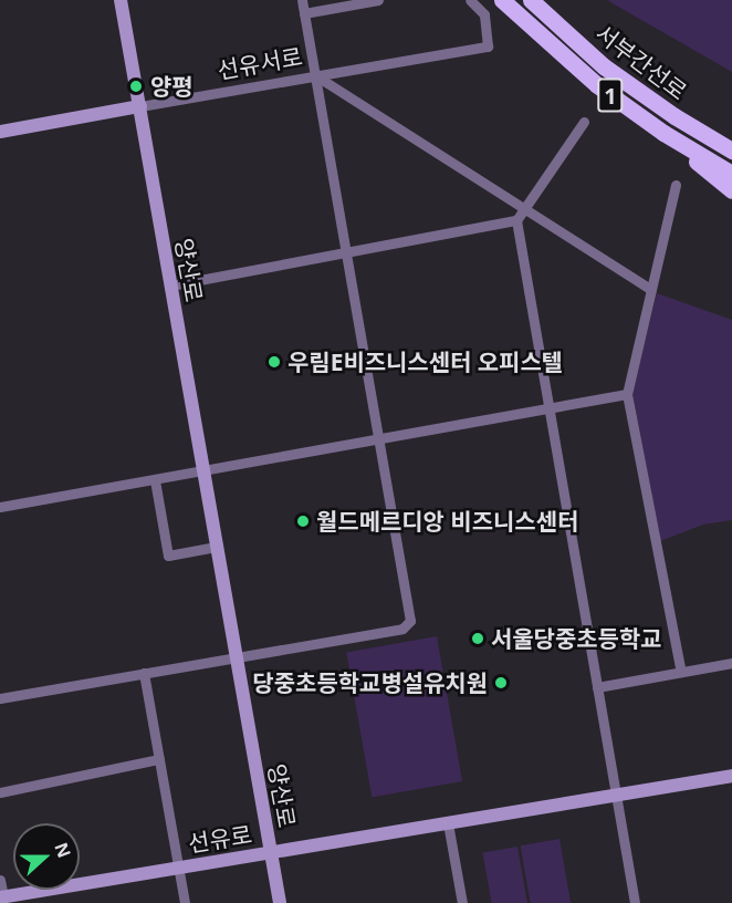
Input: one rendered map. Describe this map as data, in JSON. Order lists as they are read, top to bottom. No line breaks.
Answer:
{"streets":{"main road":["서부간선로","1"],"street":["선유서로","양산로","선유로"]},"crossings":[["선유서로","양산로"],["양산로","선유로"]],"places":["양평","우림E비즈니스센터 오피스텔","월드메르디앙 비즈니스센터","서울당중초등학교","당중초등학교병설유치원"],"north":"right"}
